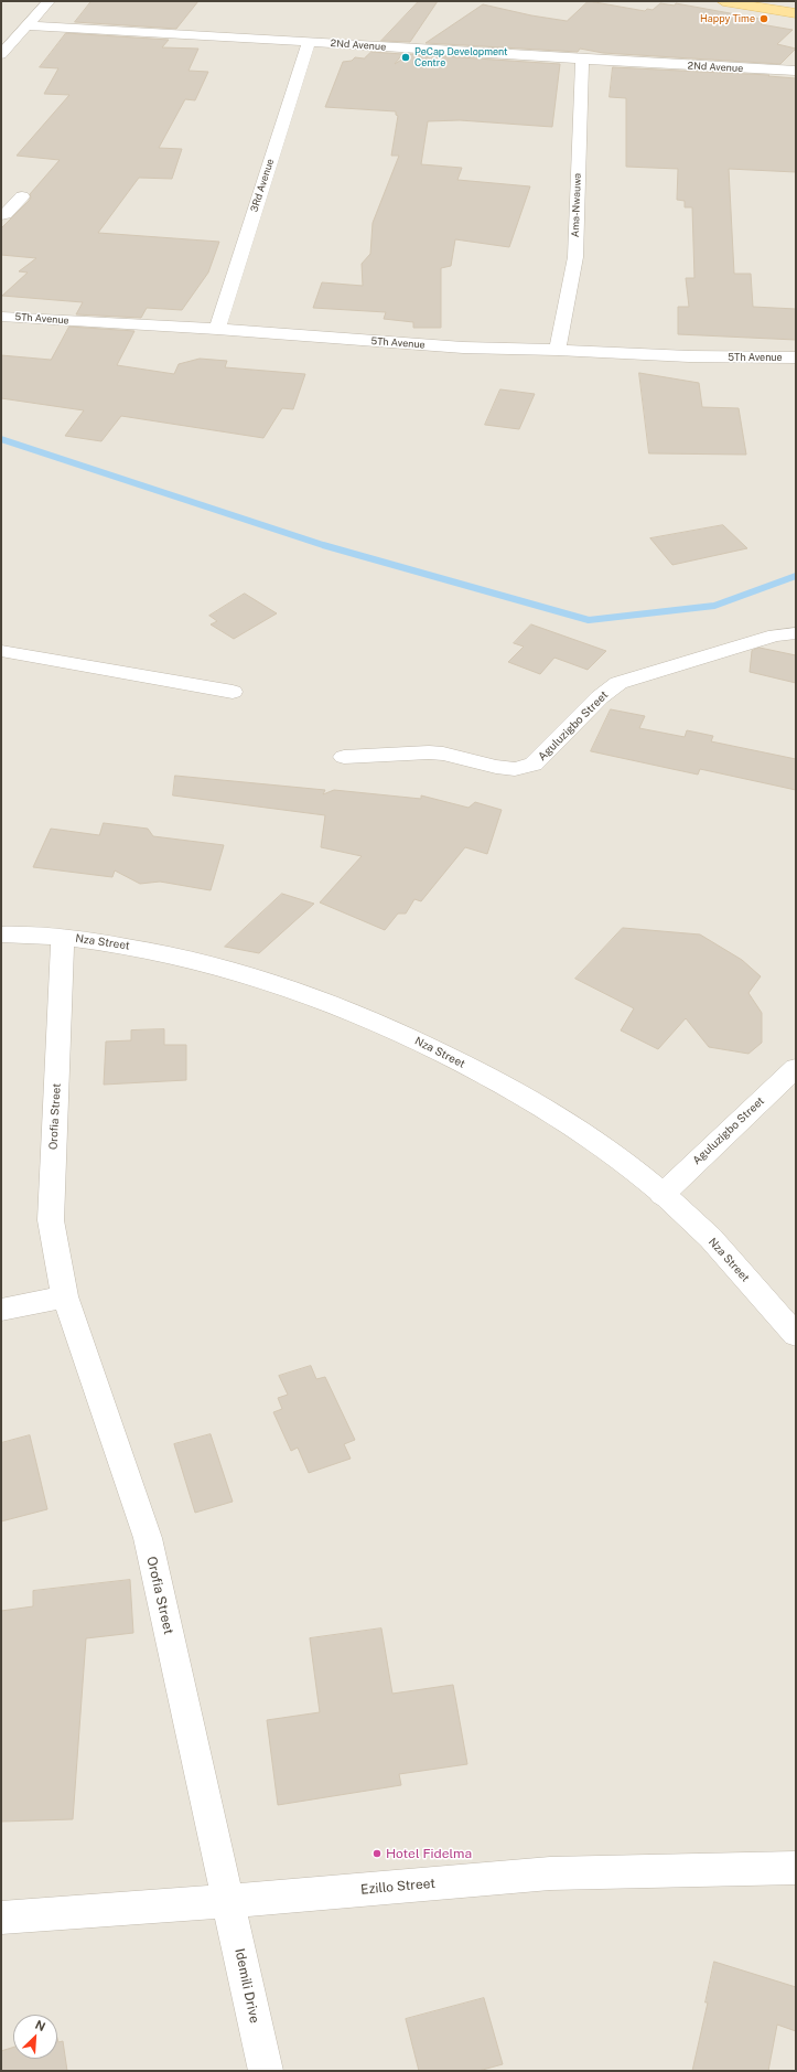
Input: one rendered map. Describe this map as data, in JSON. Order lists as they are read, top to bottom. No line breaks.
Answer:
{"streets":{"street":["2Nd Avenue","3Rd Avenue","Ama-Nwauwa","5Th Avenue","Aguluzigbo Street","Nza Street","Orofia Street","Ezillo Street","Idemili Drive"]},"crossings":[["2Nd Avenue","3Rd Avenue"],["2Nd Avenue","Ama-Nwauwa"],["3Rd Avenue","5Th Avenue"],["Ama-Nwauwa","5Th Avenue"],["Aguluzigbo Street","Nza Street"],["Nza Street","Orofia Street"],["Orofia Street","Ezillo Street"],["Orofia Street","Idemili Drive"],["Ezillo Street","Idemili Drive"]],"places":["Happy Time","PeCap Development Centre","Hotel Fidelma"],"north":"top right"}
